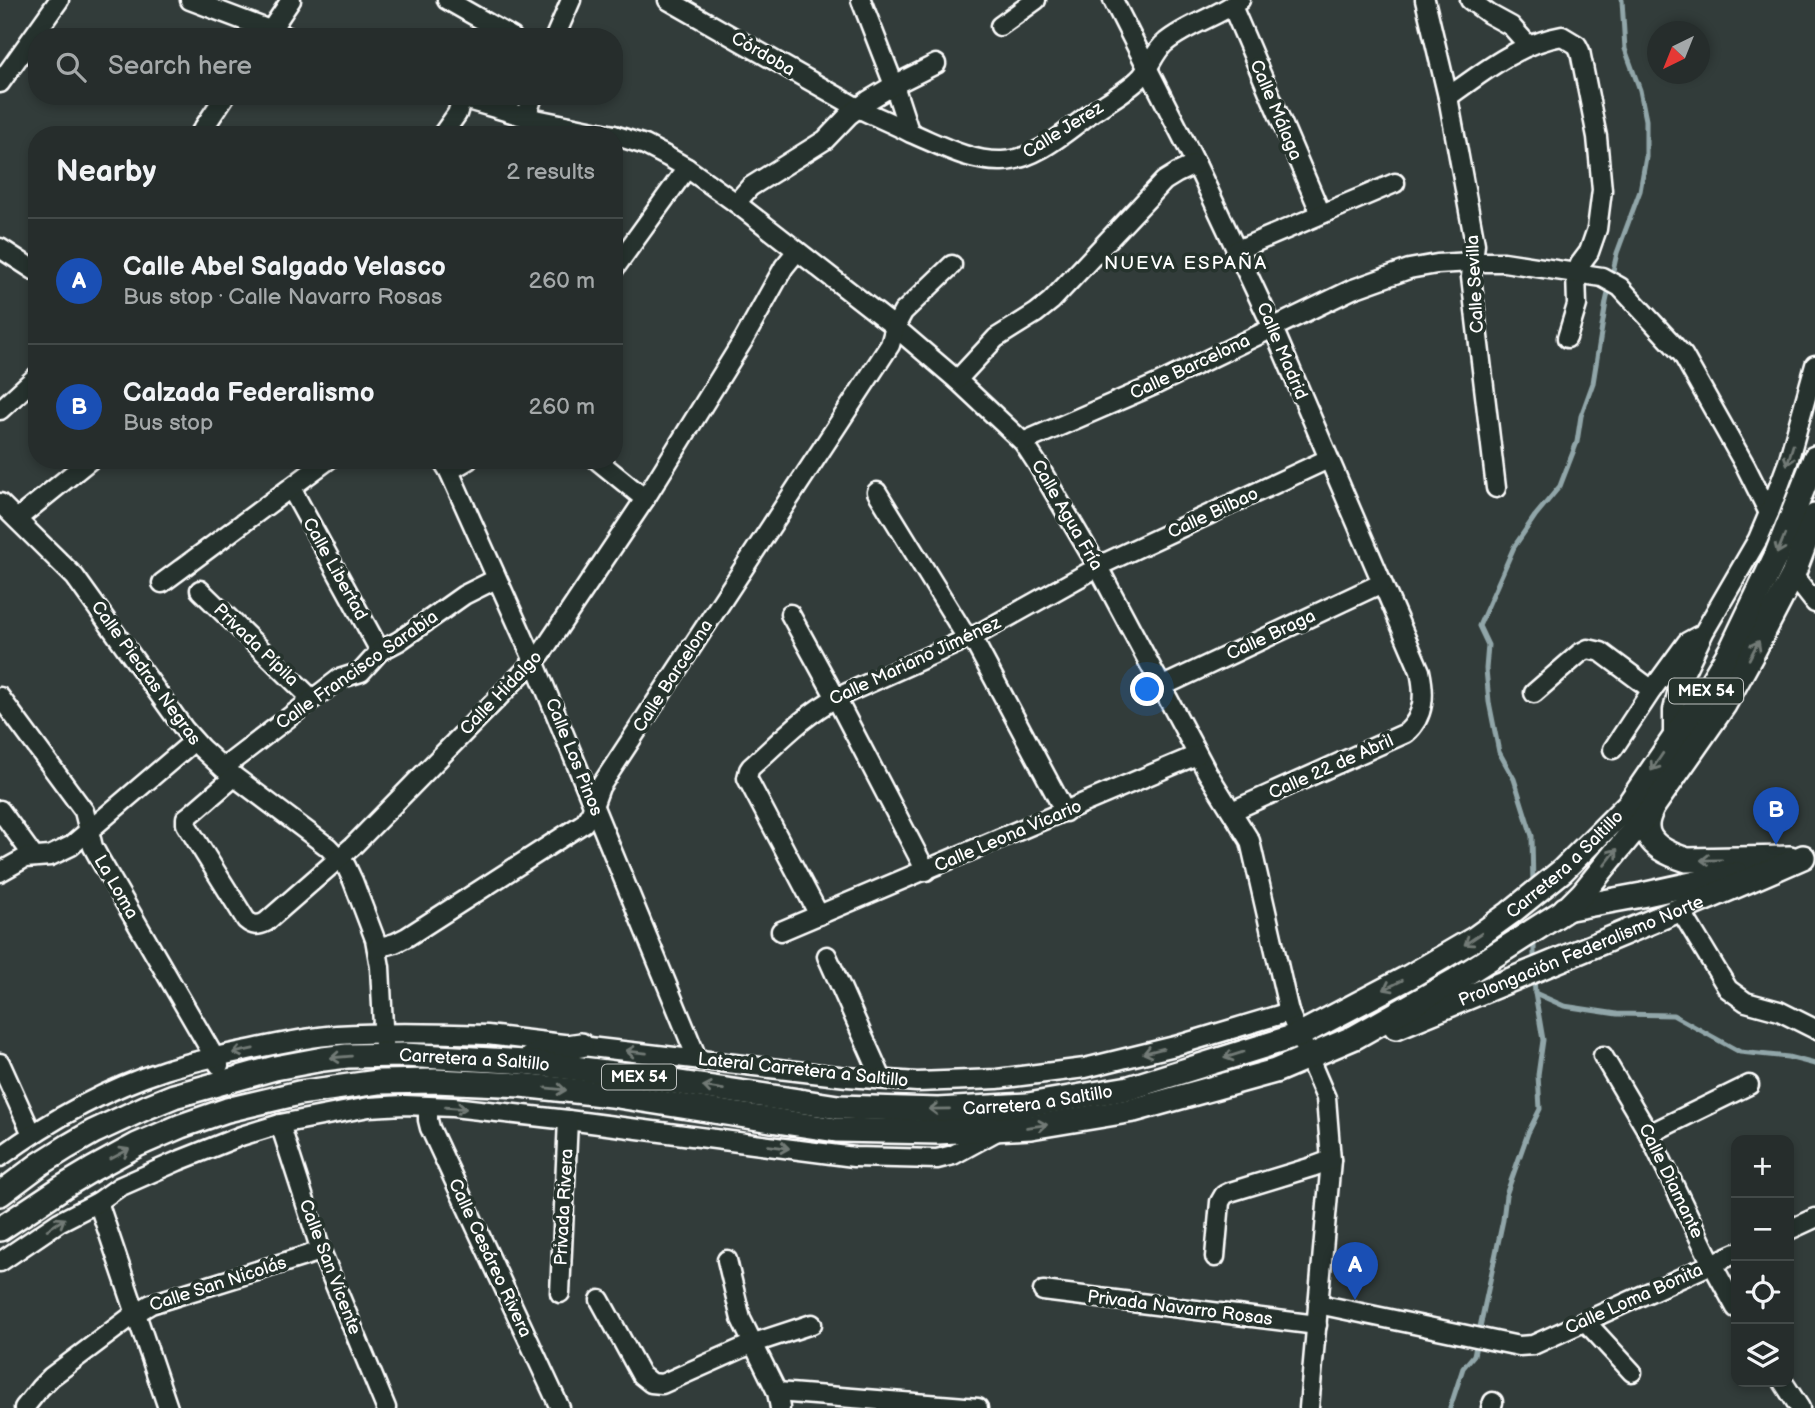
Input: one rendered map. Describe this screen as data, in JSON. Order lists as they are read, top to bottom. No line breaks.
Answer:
{"streets":{"main road":["MEX 54","Carretera a Saltillo","Prolongación Federalismo Norte"],"street":["Córdoba","Calle Málaga","Calle Jerez","Calle Sevilla","Calle Madrid","Calle Barcelona","Calle Bilbao","Calle Agua Fría","Calle Libertad","Calle Braga","Privada Pípila","Calle Mariano Jiménez","Calle Francisco Sarabia","Calle Piedras Negras","Calle Hidalgo","Calle Los Pinos","Calle 22 de Abril","Calle Leona Vicario","La Loma","Lateral Carretera a Saltillo","Calle Diamante","Privada Rivera","Calle Cesáreo Rivera","Calle San Vicente","Calle San Nicolás","Calle Loma Bonita","Privada Navarro Rosas"]},"crossings":[["Córdoba","Calle Jerez"],["Calle Málaga","Calle Jerez"],["Calle Jerez","Calle Madrid"],["Calle Sevilla","Calle Barcelona"],["Calle Madrid","Calle Barcelona"],["Calle Madrid","Calle Bilbao"],["Calle Madrid","Calle Braga"],["Calle Madrid","Calle 22 de Abril"],["Calle Barcelona","Calle Agua Fría"],["Calle Barcelona","Calle Piedras Negras"],["Calle Barcelona","Calle Los Pinos"],["Calle Bilbao","Calle Agua Fría"],["Calle Bilbao","Calle Mariano Jiménez"],["Calle Agua Fría","Calle Braga"],["Calle Agua Fría","Calle Mariano Jiménez"],["Calle Agua Fría","Calle Hidalgo"],["Calle Agua Fría","Calle 22 de Abril"],["Calle Agua Fría","Calle Leona Vicario"],["Calle Agua Fría","Carretera a Saltillo"],["Calle Agua Fría","Lateral Carretera a Saltillo"],["Calle Agua Fría","Calle Loma Bonita"],["Calle Agua Fría","Privada Navarro Rosas"],["Calle Libertad","Calle Francisco Sarabia"],["Privada Pípila","Calle Francisco Sarabia"],["Calle Mariano Jiménez","Calle Leona Vicario"],["Calle Francisco Sarabia","Calle Piedras Negras"],["Calle Francisco Sarabia","Calle Hidalgo"],["Calle Francisco Sarabia","Calle Los Pinos"],["Calle Piedras Negras","Calle Hidalgo"],["Calle Piedras Negras","Carretera a Saltillo"],["Calle Piedras Negras","Lateral Carretera a Saltillo"],["Calle Hidalgo","Calle Los Pinos"],["Calle Los Pinos","Lateral Carretera a Saltillo"],["Carretera a Saltillo","La Loma"],["Carretera a Saltillo","Prolongación Federalismo Norte"],["Carretera a Saltillo","Lateral Carretera a Saltillo"],["La Loma","Lateral Carretera a Saltillo"],["Calle Diamante","Calle Loma Bonita"],["Calle San Vicente","Calle San Nicolás"]],"districts":["NUEVA ESPAÑA"],"north":"bottom left","page":{"search":"Search here","heading":["Nearby","2 results"],"list":[{"mark":"A","name":"Calle Abel Salgado Velasco","note":"Bus stop · Calle Navarro Rosas","value":"260 m"},{"mark":"B","name":"Calzada Federalismo","note":"Bus stop","value":"260 m"}],"pins":["B","A"],"map_buttons":["+","−"]}}
